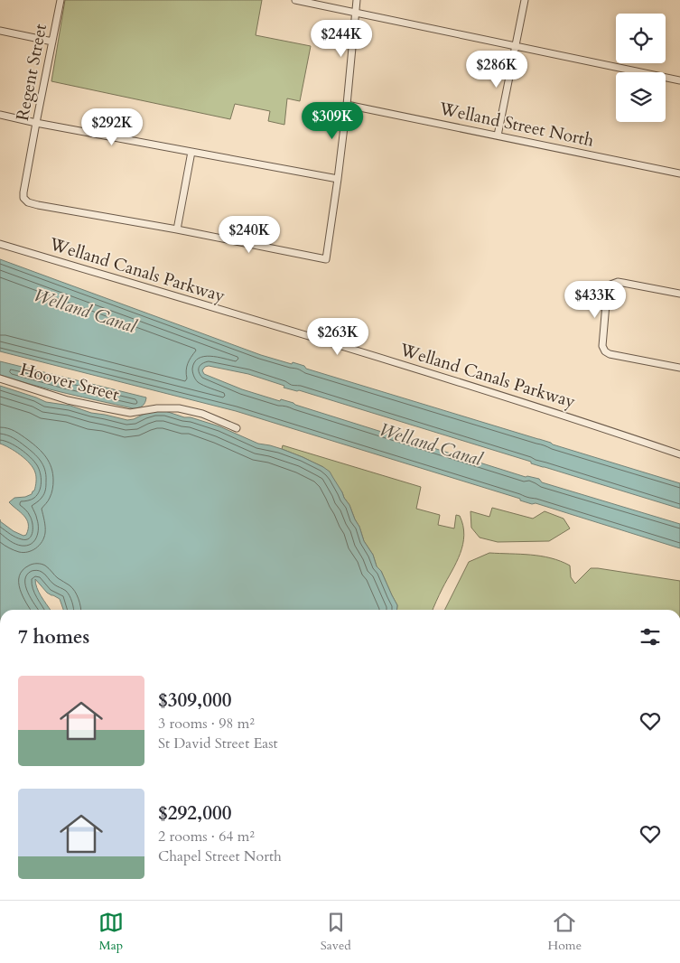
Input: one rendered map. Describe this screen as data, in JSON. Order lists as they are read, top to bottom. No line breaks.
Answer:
{"streets":{"street":["Regent Street","Welland Street North","Welland Canals Parkway","Hoover Street"]},"water":["Welland Canal"],"page":{"price":["$244K","$286K","$309K","$292K","$240K","$433K","$263K"],"heading":"7 homes","list":[{"name":"$309,000","note":"3 rooms · 98 m² · St David Street East"},{"name":"$292,000","note":"2 rooms · 64 m² · Chapel Street North"}],"tabs":["Map","Saved","Home"]}}
